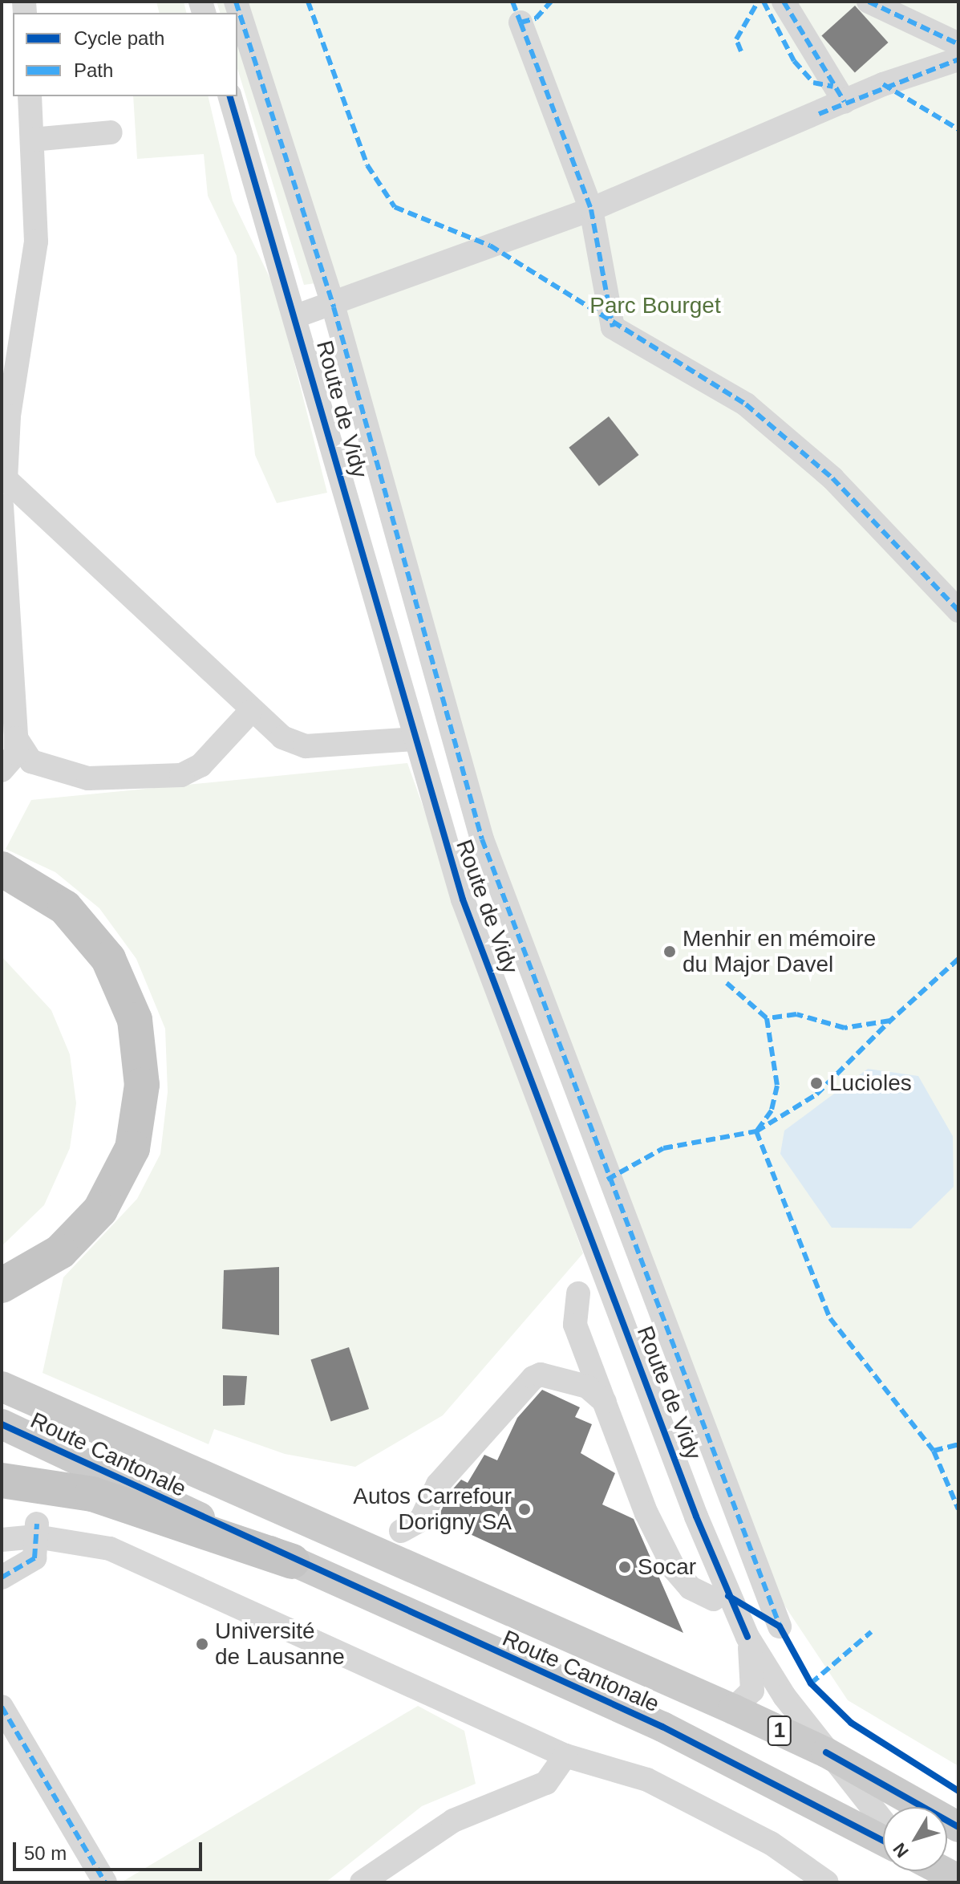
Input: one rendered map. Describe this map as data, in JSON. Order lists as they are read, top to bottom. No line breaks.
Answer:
{"streets":{"main road":["Route Cantonale","1"],"street":["Route de Vidy"]},"crossings":[["Route de Vidy","Route Cantonale"]],"parks":["Parc Bourget"],"places":["Menhir en mémoire du Major Davel","Lucioles","Autos Carrefour Dorigny SA","Socar","Université de Lausanne"],"legend":["Cycle path","Path"],"scale_bar":"50 m","north":"bottom left"}
